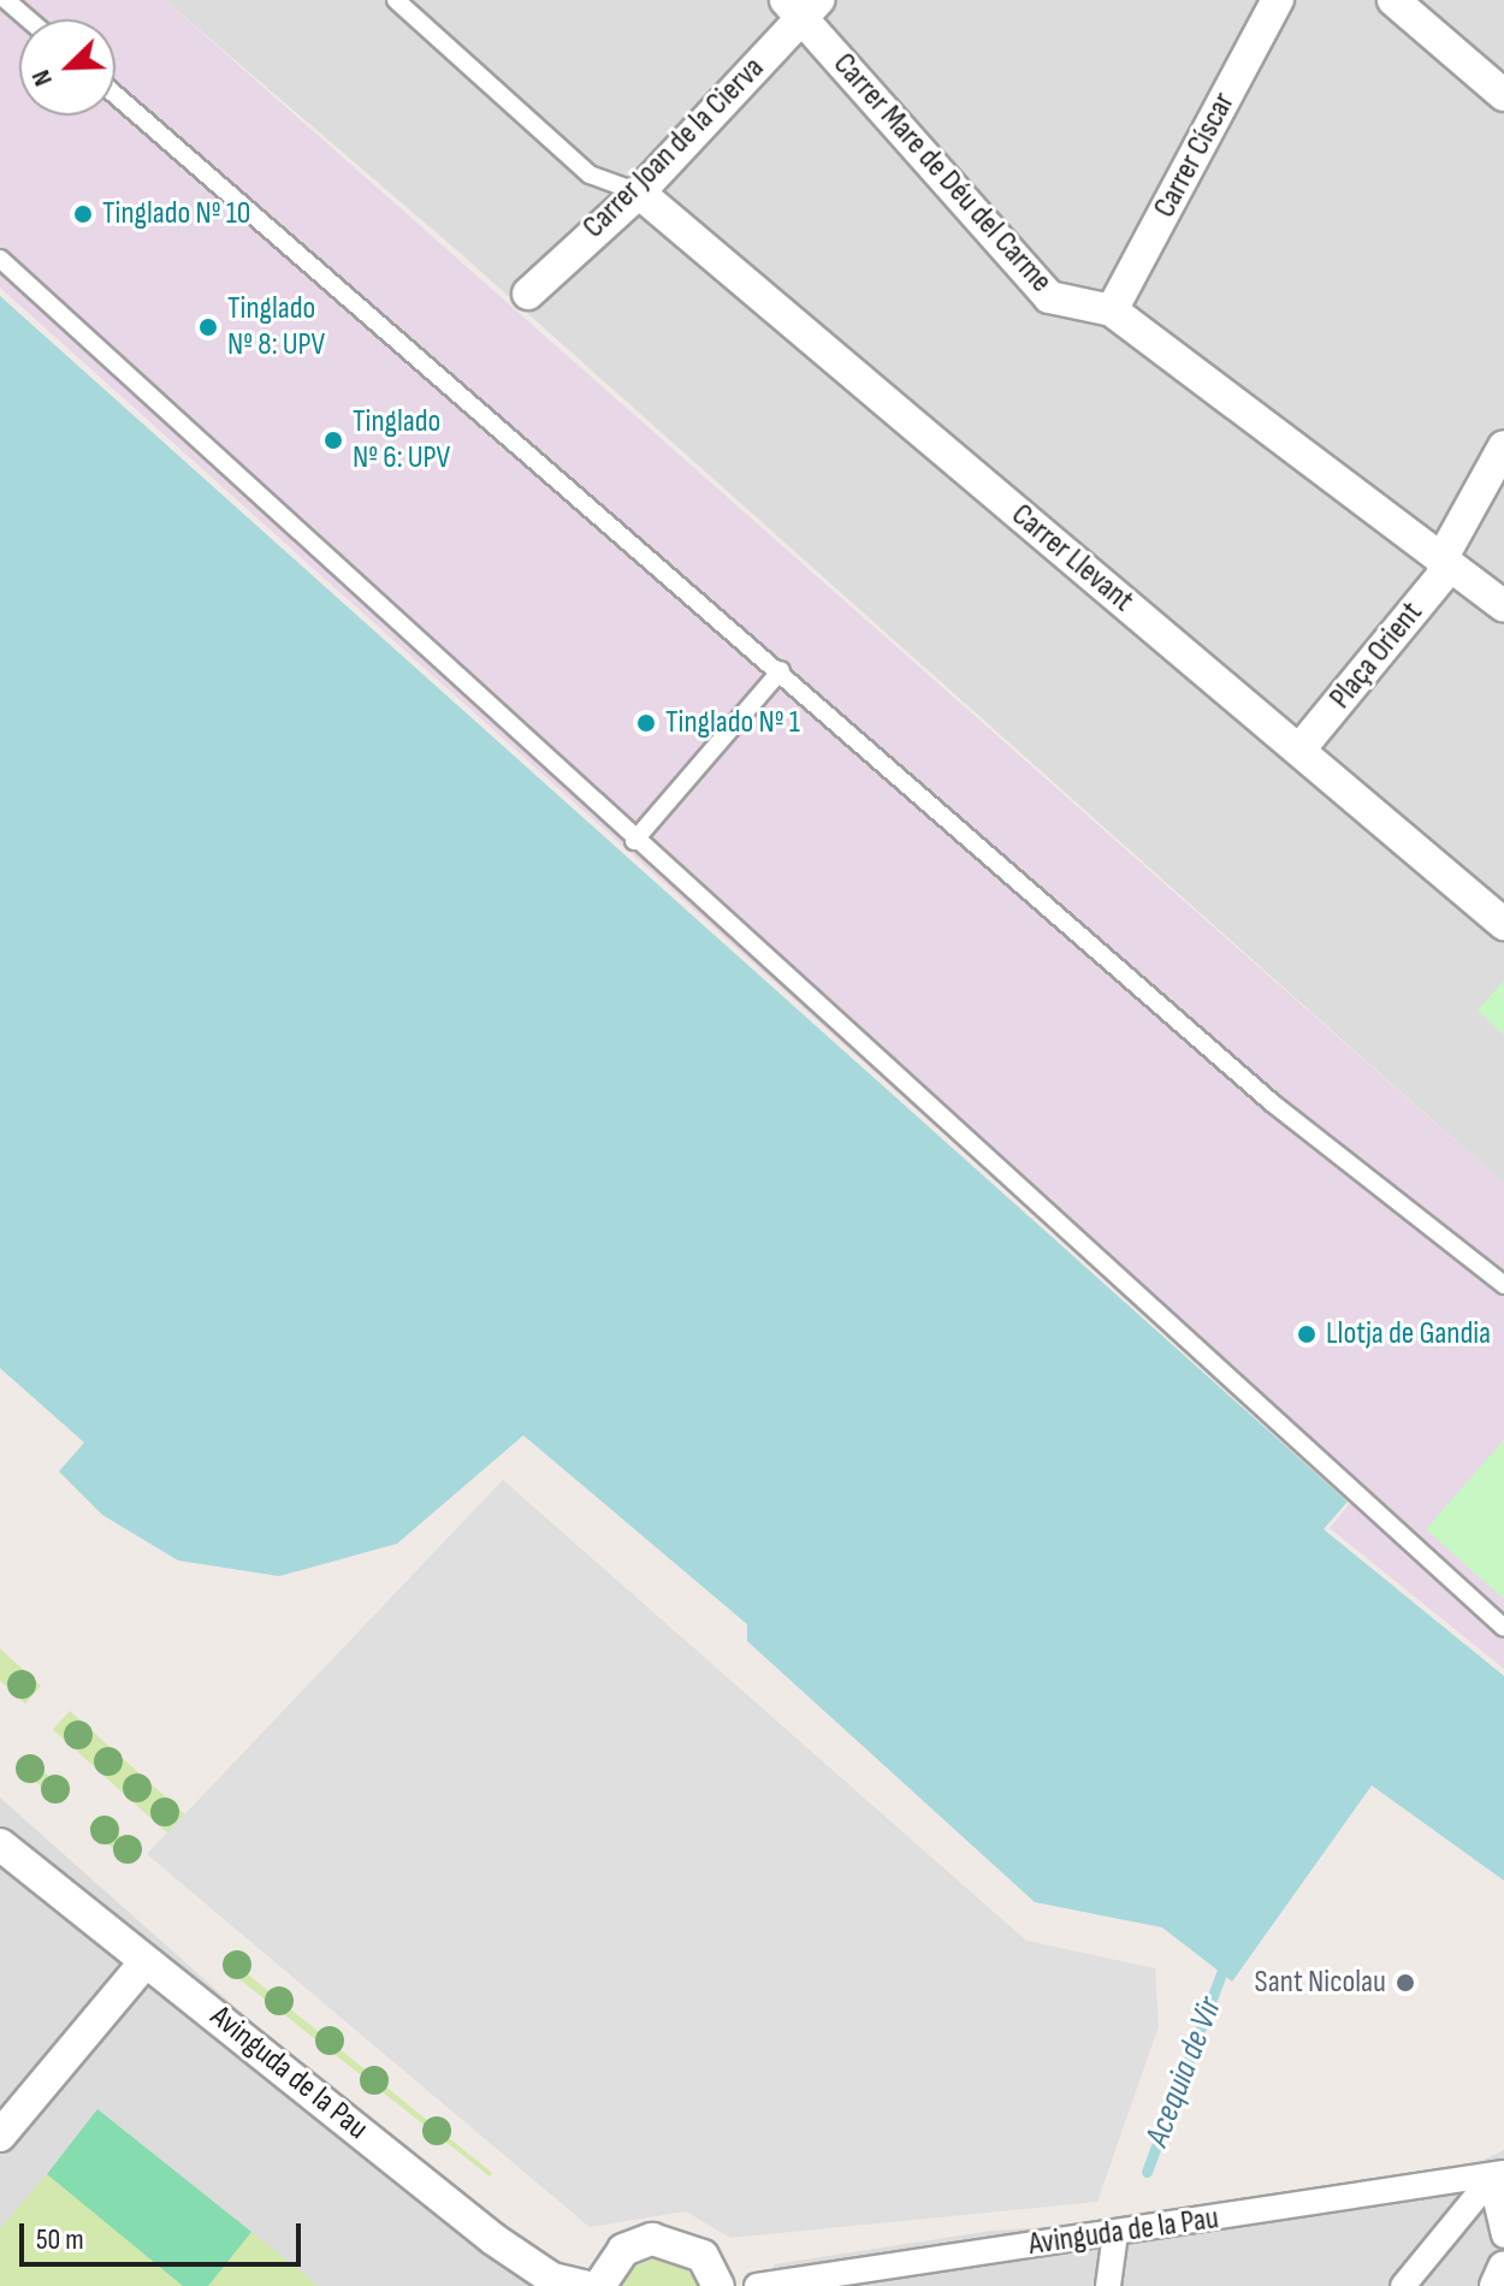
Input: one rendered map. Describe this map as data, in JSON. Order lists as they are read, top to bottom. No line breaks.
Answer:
{"streets":{"street":["Carrer Joan de la Cierva","Carrer Císcar","Carrer Mare de Déu del Carme","Carrer Llevant","Plaça Orient","Avinguda de la Pau"]},"crossings":[["Carrer Joan de la Cierva","Carrer Mare de Déu del Carme"],["Carrer Joan de la Cierva","Carrer Llevant"],["Carrer Císcar","Carrer Mare de Déu del Carme"],["Carrer Mare de Déu del Carme","Plaça Orient"],["Carrer Llevant","Plaça Orient"]],"water":["Acequia de Vir"],"places":["Tinglado Nº 10","Tinglado Nº 8: UPV","Tinglado Nº 6: UPV","Tinglado Nº 1","Llotja de Gandia","Sant Nicolau"],"scale_bar":"50 m","north":"bottom left"}
